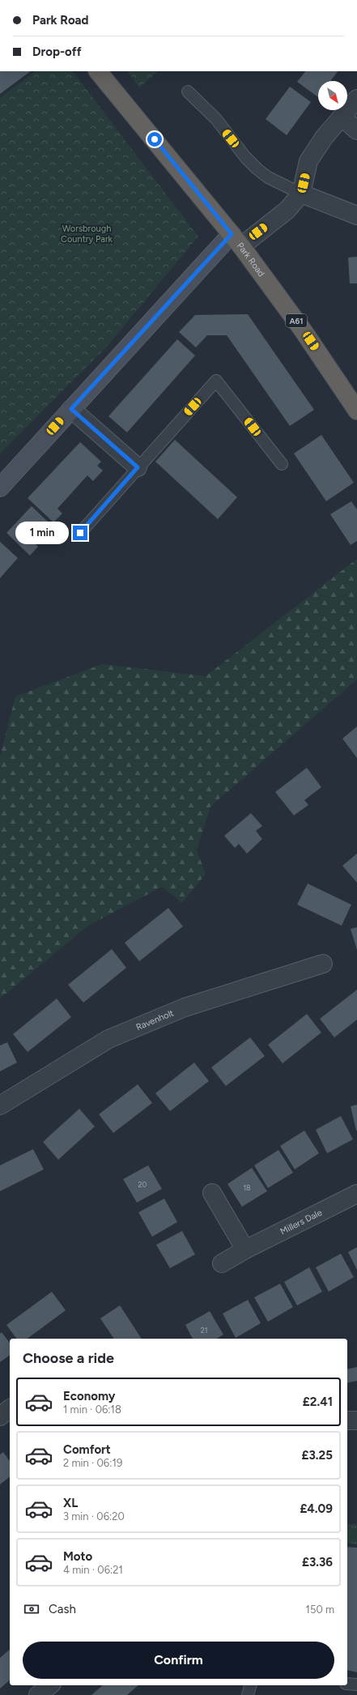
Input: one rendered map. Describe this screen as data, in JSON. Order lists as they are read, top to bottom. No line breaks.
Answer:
{"streets":{"highway":["Park Road","A61"],"street":["Ravenholt","Millers Dale"]},"parks":["Worsbrough Country Park"],"house_numbers":["20","18","21"],"north":"bottom right","page":{"banner":["Park Road","Drop-off"],"bubble":"1 min","heading":"Choose a ride","list":[{"name":"Economy","note":"1 min · 06:18","value":"£2.41"},{"name":"Comfort","note":"2 min · 06:19","value":"£3.25"},{"name":"XL","note":"3 min · 06:20","value":"£4.09"},{"name":"Moto","note":"4 min · 06:21","value":"£3.36"}],"pay":["Cash","150 m"],"buttons":"Confirm"}}
